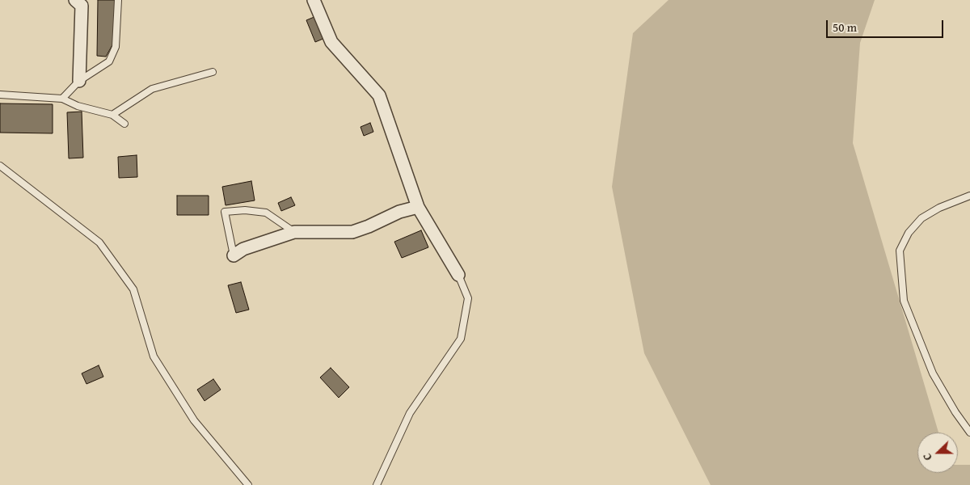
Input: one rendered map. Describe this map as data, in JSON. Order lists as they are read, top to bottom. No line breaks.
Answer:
{"scale_bar":"50 m","north":"left"}
